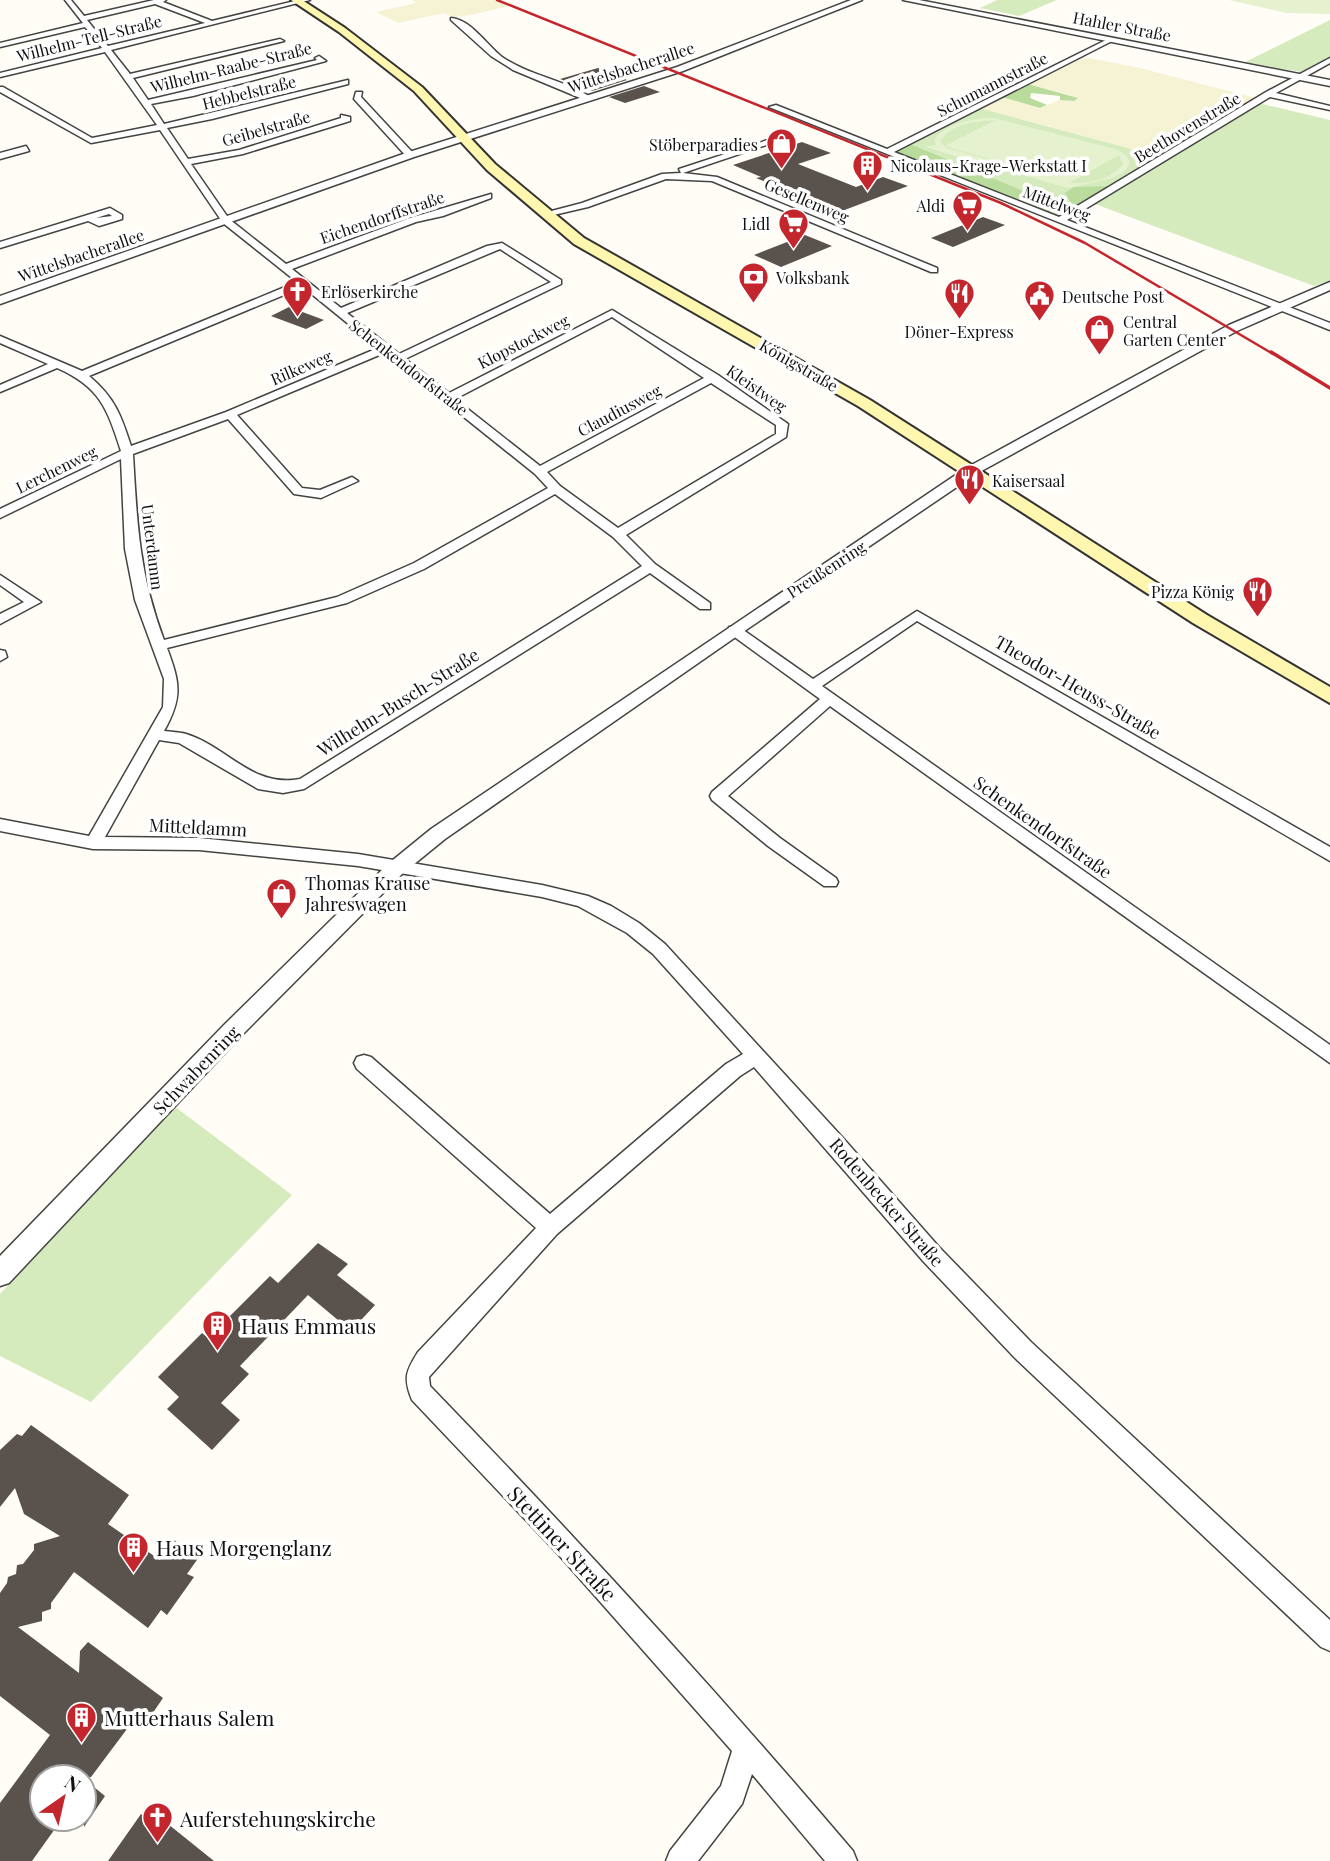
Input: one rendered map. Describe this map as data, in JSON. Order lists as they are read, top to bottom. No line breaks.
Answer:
{"streets":{"main road":["Königstraße"],"street":["Hahler Straße","Wilhelm-Tell-Straße","Wilhelm-Raabe-Straße","Wittelsbacherallee","Schumannstraße","Hebbelstraße","Beethovenstraße","Geibelstraße","Gesellenweg","Mittelweg","Eichendorffstraße","Klopstockweg","Rilkeweg","Schenkendorfstraße","Kleistweg","Claudiusweg","Lerchenweg","Unterdamm","Preußenring","Theodor-Heuss-Straße","Wilhelm-Busch-Straße","Mitteldamm","Schwabenring","Rodenbecker Straße","Stettiner Straße"]},"crossings":[["Hahler Straße","Schumannstraße"],["Hahler Straße","Beethovenstraße"],["Wilhelm-Tell-Straße","Königstraße"],["Wilhelm-Tell-Straße","Schenkendorfstraße"],["Wilhelm-Raabe-Straße","Schenkendorfstraße"],["Wittelsbacherallee","Königstraße"],["Wittelsbacherallee","Schenkendorfstraße"],["Schumannstraße","Mittelweg"],["Hebbelstraße","Schenkendorfstraße"],["Beethovenstraße","Mittelweg"],["Geibelstraße","Schenkendorfstraße"],["Gesellenweg","Königstraße"],["Mittelweg","Preußenring"],["Eichendorffstraße","Schenkendorfstraße"],["Klopstockweg","Schenkendorfstraße"],["Klopstockweg","Kleistweg"],["Königstraße","Preußenring"],["Rilkeweg","Schenkendorfstraße"],["Rilkeweg","Lerchenweg"],["Rilkeweg","Unterdamm"],["Schenkendorfstraße","Kleistweg"],["Schenkendorfstraße","Claudiusweg"],["Schenkendorfstraße","Preußenring"],["Schenkendorfstraße","Theodor-Heuss-Straße"],["Schenkendorfstraße","Wilhelm-Busch-Straße"],["Kleistweg","Claudiusweg"],["Lerchenweg","Unterdamm"],["Unterdamm","Wilhelm-Busch-Straße"],["Unterdamm","Mitteldamm"],["Preußenring","Mitteldamm"],["Preußenring","Schwabenring"],["Preußenring","Rodenbecker Straße"],["Mitteldamm","Schwabenring"],["Mitteldamm","Rodenbecker Straße"],["Schwabenring","Rodenbecker Straße"],["Rodenbecker Straße","Stettiner Straße"]],"places":{"shop":["Stöberparadies","Central Garten Center","Thomas Krause Jahreswagen"],"building":["Nicolaus-Krage-Werkstatt I","Haus Emmaus","Haus Morgenglanz","Mutterhaus Salem"],"supermarket":["Aldi","Lidl"],"bank":["Volksbank"],"church":["Erlöserkirche","Auferstehungskirche"],"restaurant":["Döner-Express","Kaisersaal","Pizza König"],"public building":["Deutsche Post"]},"north":"top right"}
